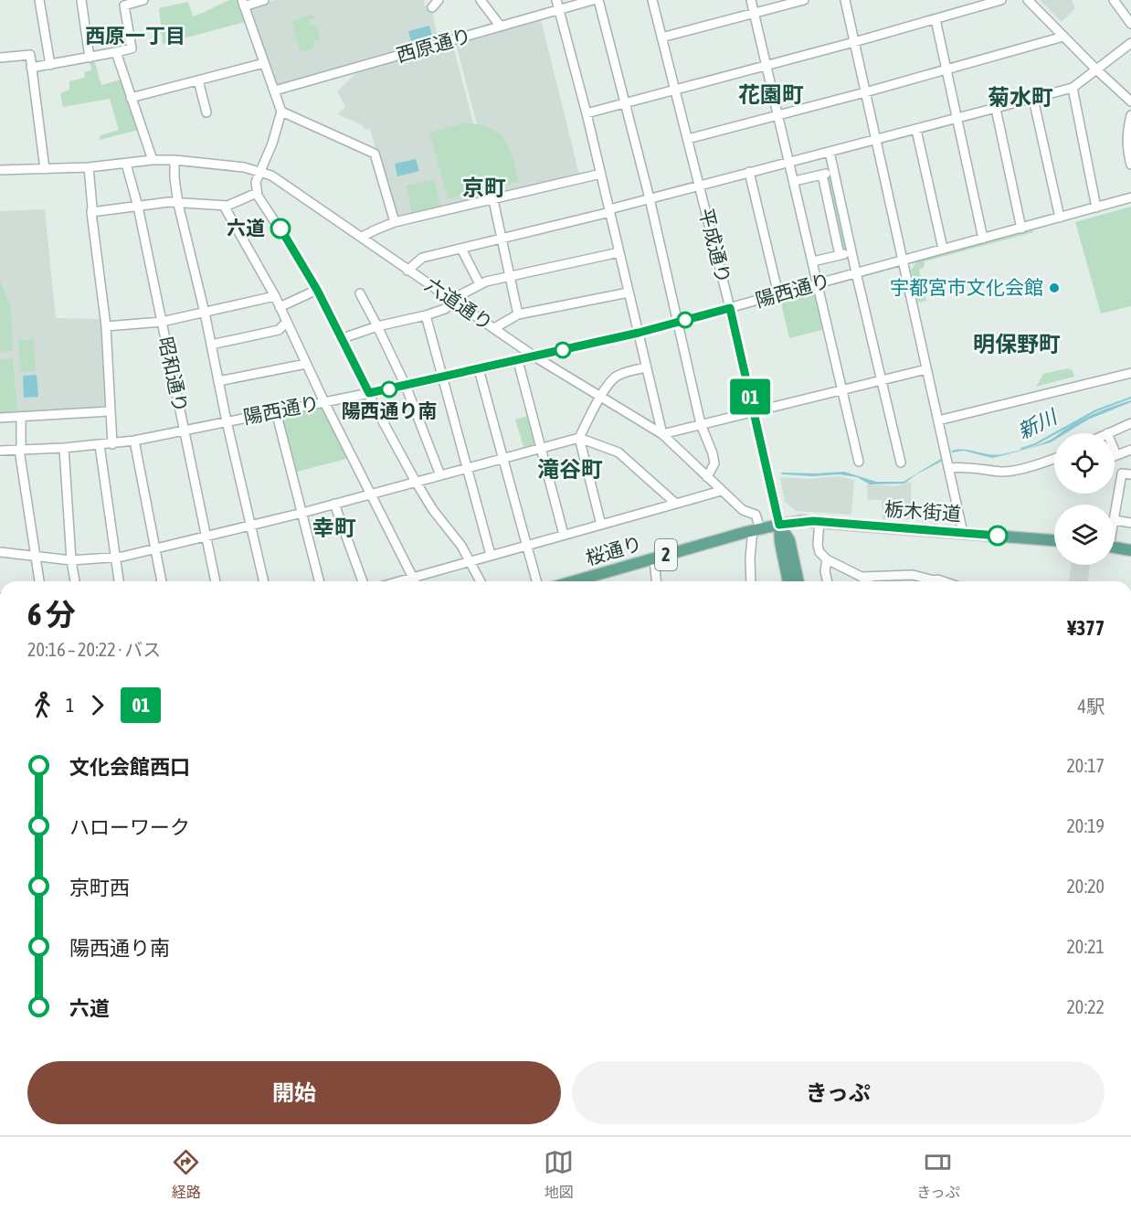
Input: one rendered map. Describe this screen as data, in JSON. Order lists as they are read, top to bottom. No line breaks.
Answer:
{"streets":{"main road":["栃木街道","桜通り","2"],"street":["西原通り","平成通り","陽西通り","六道通り","昭和通り"]},"crossings":[["平成通り","陽西通り"],["平成通り","栃木街道"],["平成通り","桜通り"],["陽西通り","六道通り"],["陽西通り","昭和通り"],["六道通り","昭和通り"],["六道通り","桜通り"],["栃木街道","桜通り"]],"districts":["西原一丁目","花園町","菊水町","京町","明保野町","滝谷町","幸町"],"water":["新川"],"places":["六道","宇都宮市文化会館","陽西通り南"],"lines":["bus line 01"],"page":{"on_map":"01","heading":["6 分","20:16 – 20:22 · バス","¥377"],"legs":["1","01","4駅"],"list":[{"name":"文化会館西口","value":"20:17"},{"name":"ハローワーク","value":"20:19"},{"name":"京町西","value":"20:20"},{"name":"陽西通り南","value":"20:21"},{"name":"六道","value":"20:22"}],"buttons":["開始","きっぷ"],"tabs":["経路","地図","きっぷ"]}}
